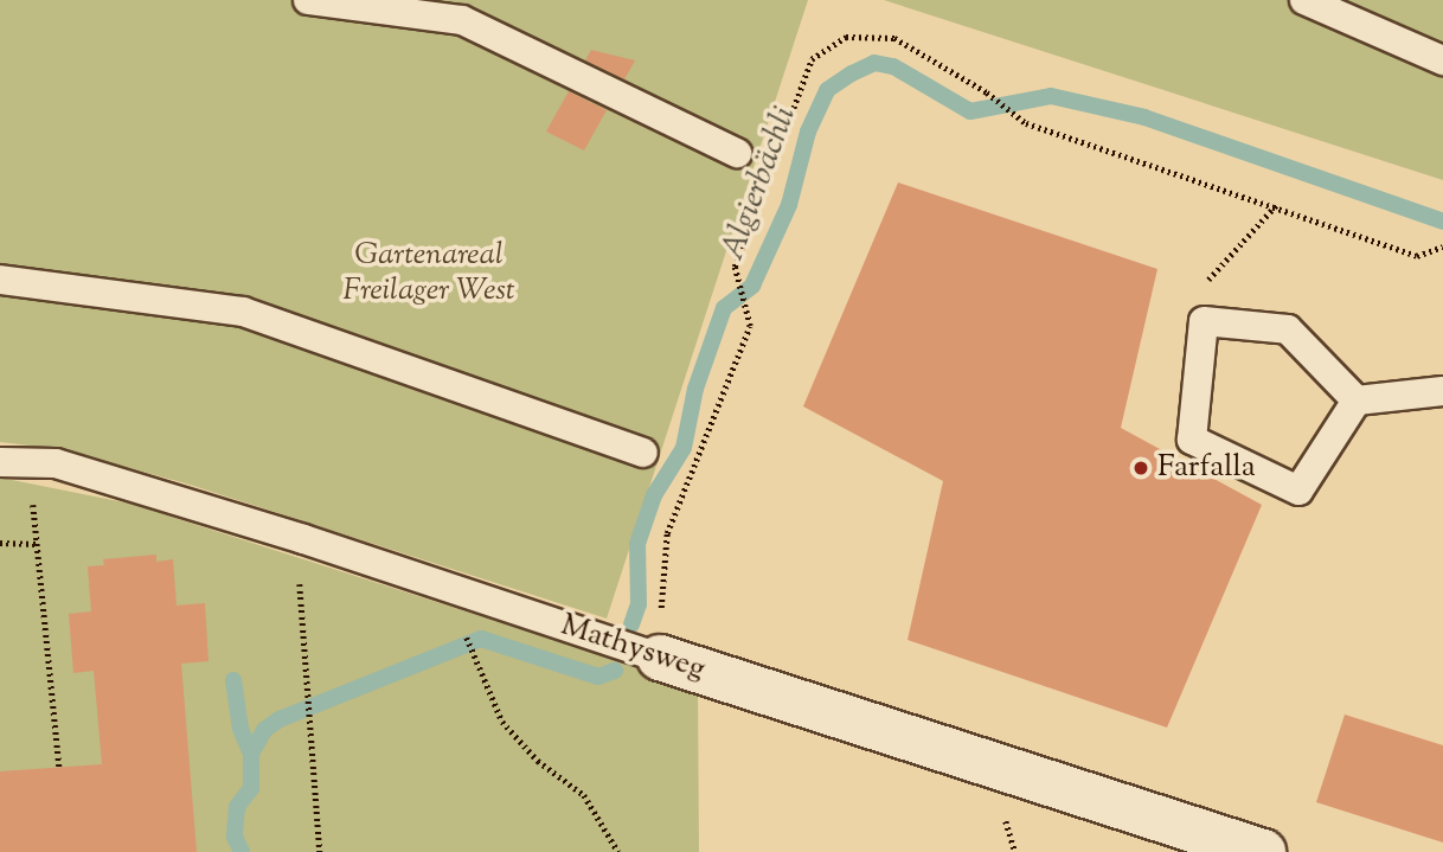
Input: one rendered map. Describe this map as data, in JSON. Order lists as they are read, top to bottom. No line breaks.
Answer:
{"streets":{"street":["Mathysweg"]},"water":["Algierbächli"],"parks":["Gartenareal Freilager West"],"places":["Farfalla"]}
